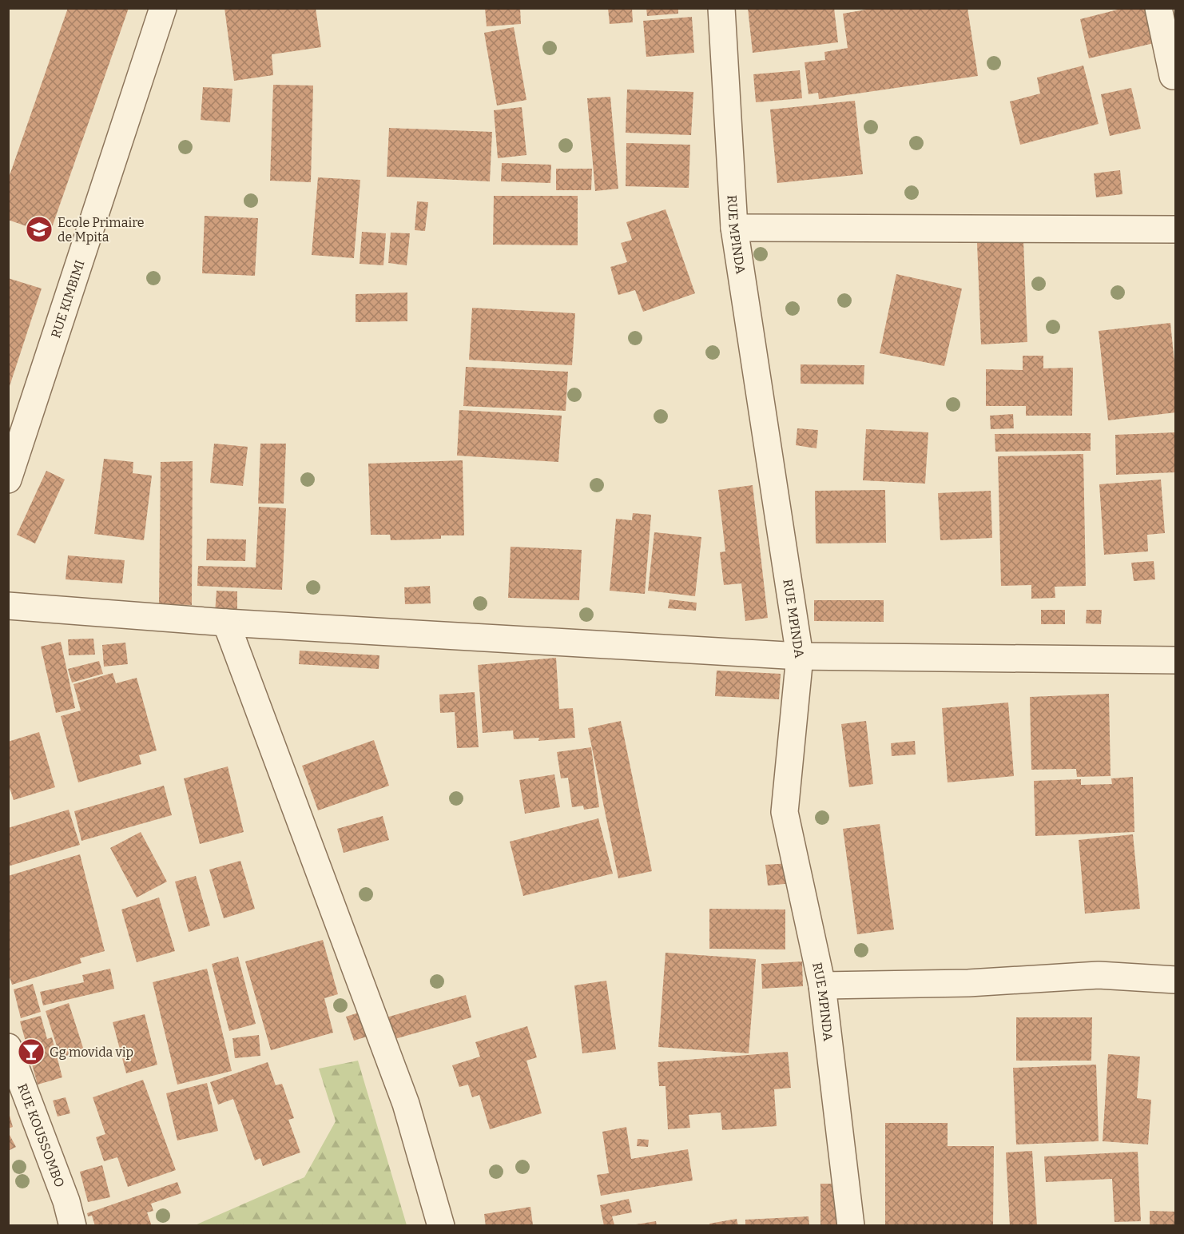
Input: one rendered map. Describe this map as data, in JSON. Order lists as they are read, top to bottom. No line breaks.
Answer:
{"streets":{"street":["RUE MPINDA","RUE KIMBIMI","RUE KOUSSOMBO"]},"places":{"school or university":["Ecole Primaire de Mpita"],"bar":["Gg movida vip"]}}
